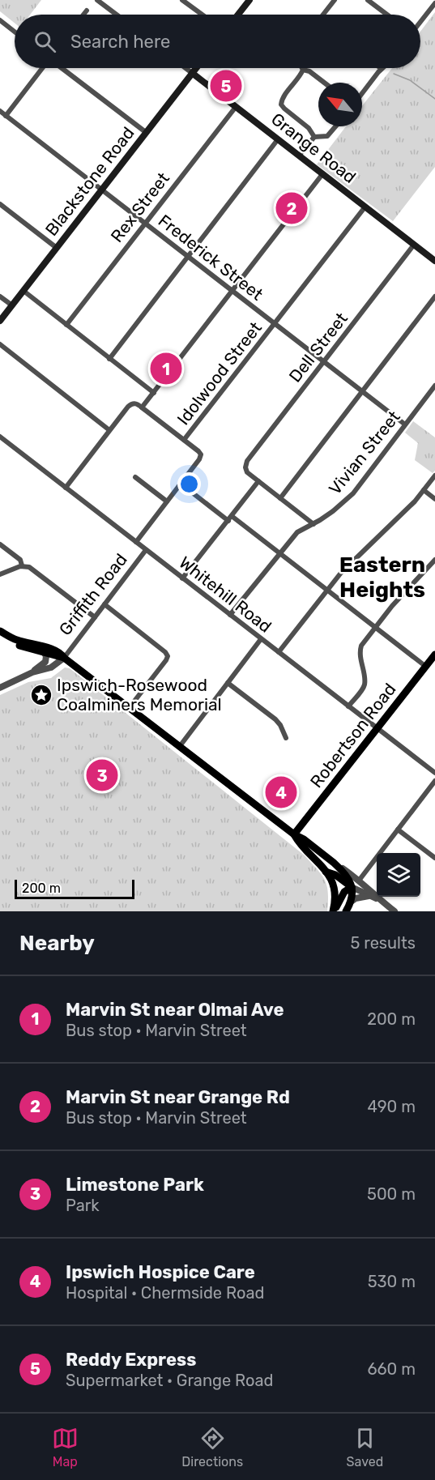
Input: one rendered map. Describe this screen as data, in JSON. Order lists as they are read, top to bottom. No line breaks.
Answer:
{"streets":{"main road":["Grange Road","Blackstone Road","Robertson Road"],"street":["Rex Street","Frederick Street","Dell Street","Idolwood Street","Vivian Street","Griffith Road","Whitehill Road"]},"crossings":[["Grange Road","Blackstone Road"],["Grange Road","Rex Street"],["Grange Road","Dell Street"],["Grange Road","Idolwood Street"],["Blackstone Road","Frederick Street"],["Rex Street","Frederick Street"],["Frederick Street","Dell Street"],["Frederick Street","Idolwood Street"],["Frederick Street","Vivian Street"],["Vivian Street","Whitehill Road"],["Griffith Road","Whitehill Road"],["Whitehill Road","Robertson Road"]],"districts":["Eastern Heights"],"places":{"place":["Ipswich-Rosewood Coalminers Memorial"]},"scale_bar":"200 m","north":"top left","page":{"search":"Search here","pins":["5","2","1","3","4"],"scale":"200 m","heading":["Nearby","5 results"],"list":[{"mark":"1","name":"Marvin St near Olmai Ave","note":"Bus stop · Marvin Street","value":"200 m"},{"mark":"2","name":"Marvin St near Grange Rd","note":"Bus stop · Marvin Street","value":"490 m"},{"mark":"3","name":"Limestone Park","note":"Park","value":"500 m"},{"mark":"4","name":"Ipswich Hospice Care","note":"Hospital · Chermside Road","value":"530 m"},{"mark":"5","name":"Reddy Express","note":"Supermarket · Grange Road","value":"660 m"}],"nav":["Map","Directions","Saved"]}}
